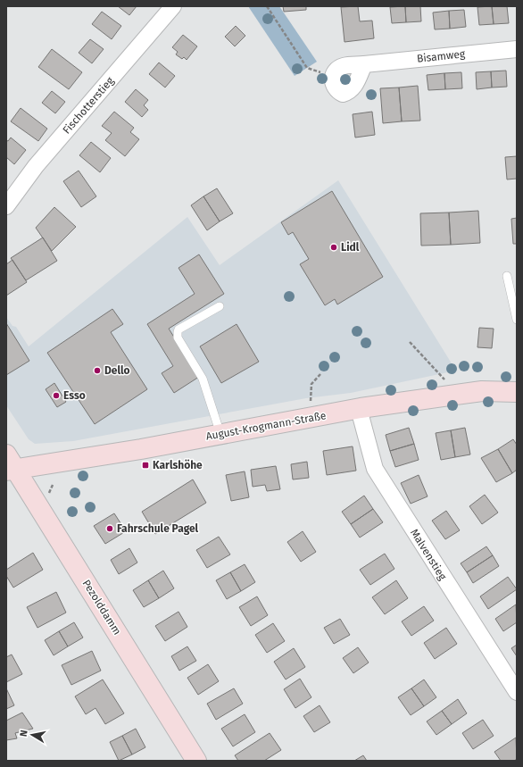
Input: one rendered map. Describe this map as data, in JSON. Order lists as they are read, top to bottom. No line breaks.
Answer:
{"streets":{"main road":["August-Krogmann-Straße","Pezolddamm"],"street":["Bisamweg","Fischotterstieg","Malvenstieg"]},"crossings":[["August-Krogmann-Straße","Malvenstieg"],["August-Krogmann-Straße","Pezolddamm"]],"places":{"other":["Lidl","Dello","Esso","Fahrschule Pagel"],"transit":["Karlshöhe"]},"north":"left"}
